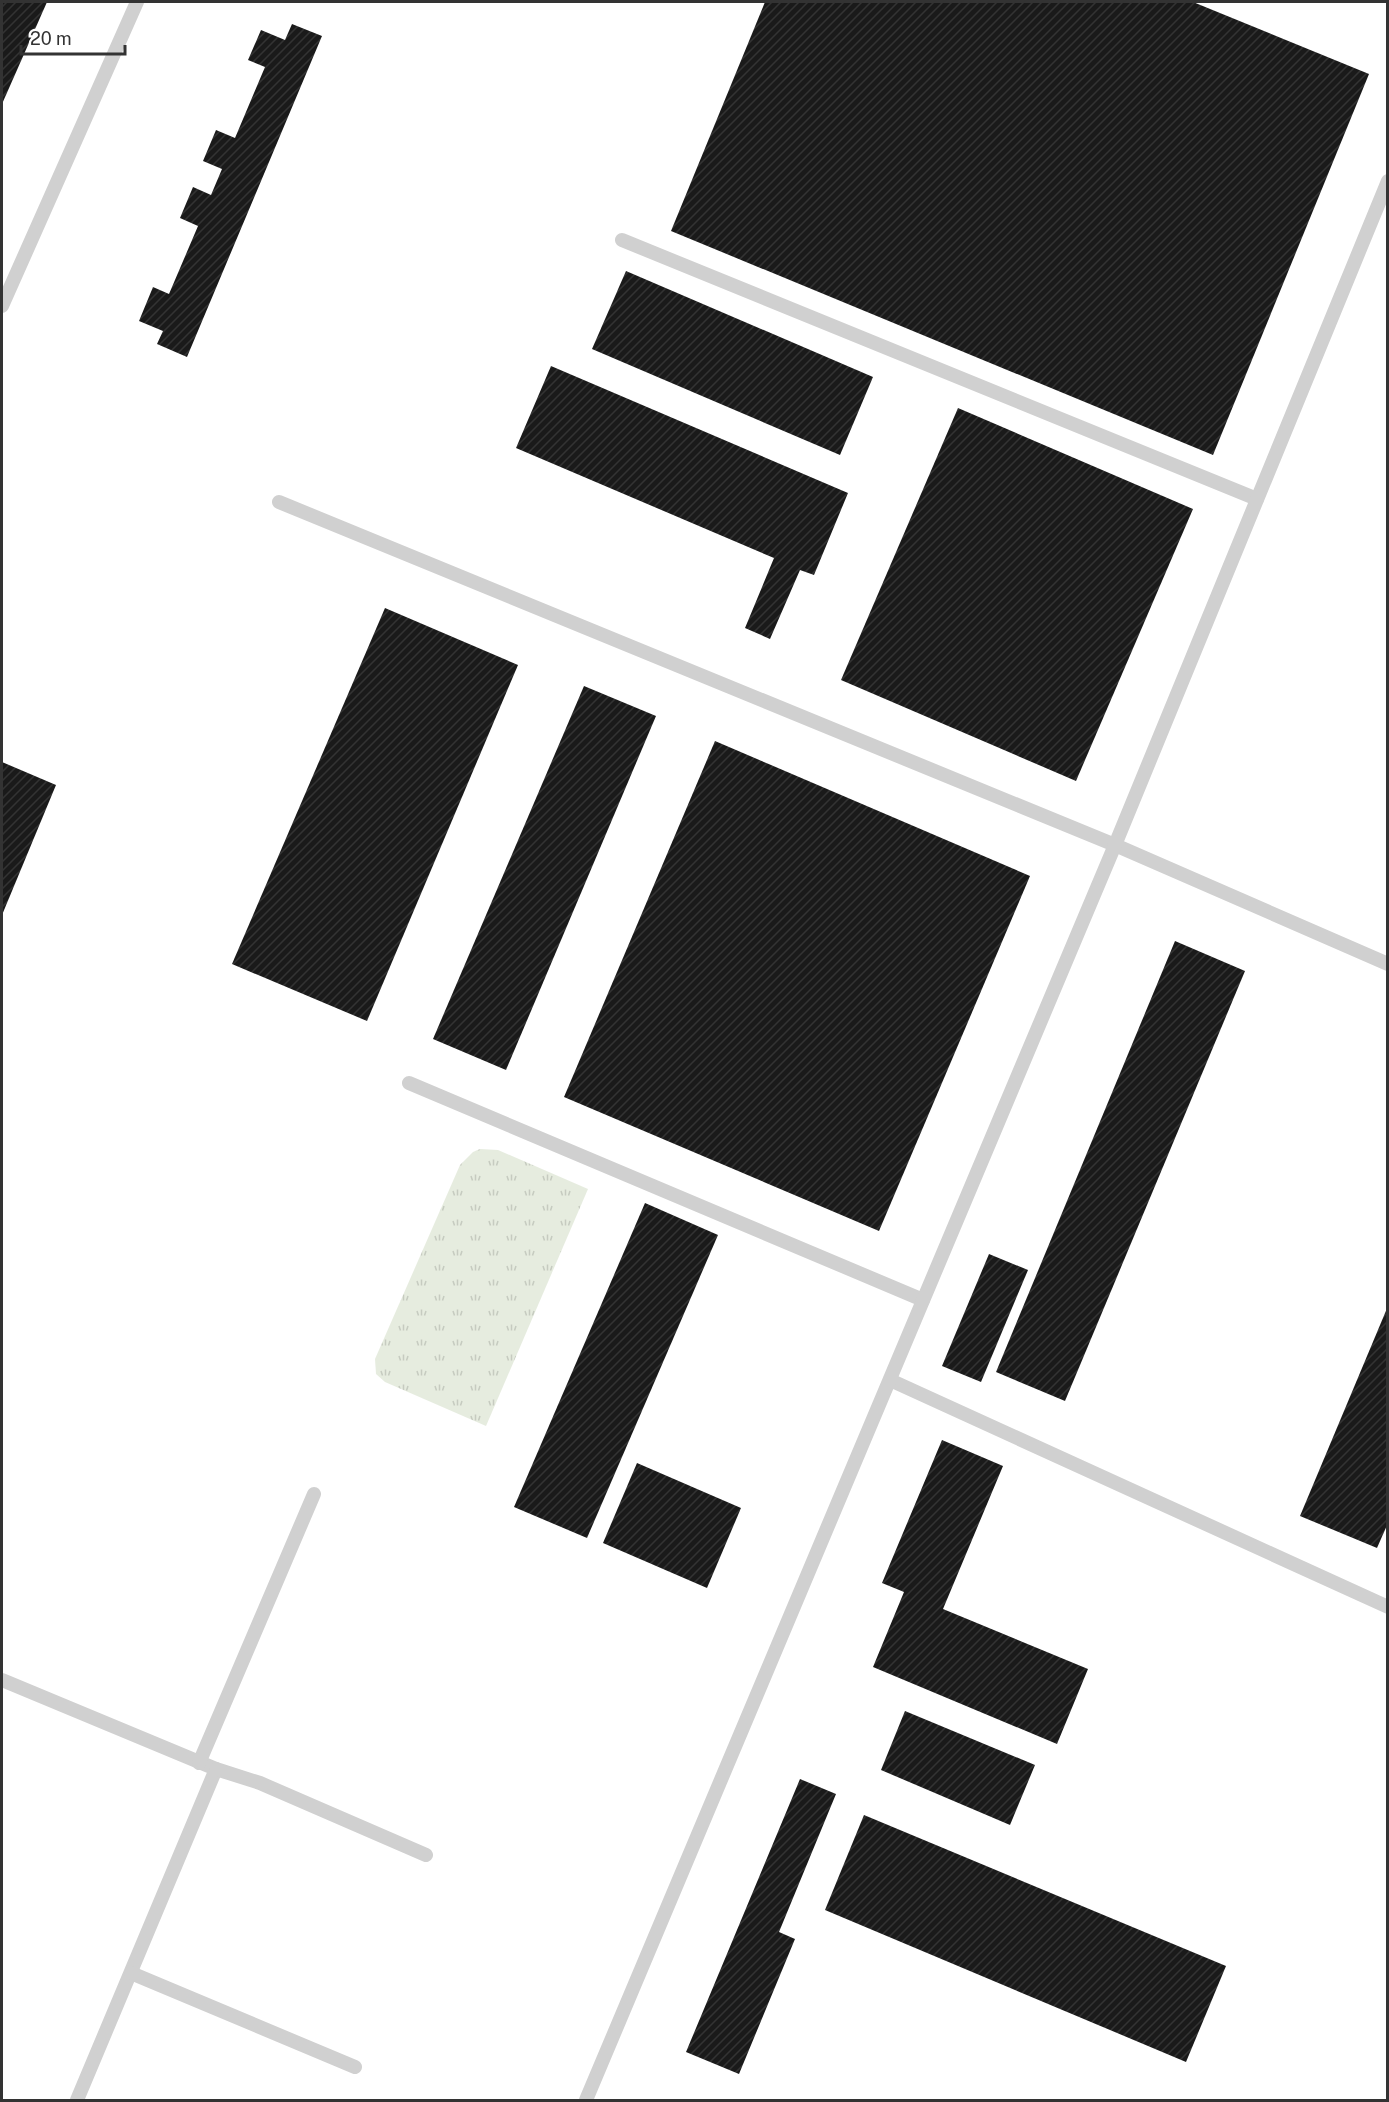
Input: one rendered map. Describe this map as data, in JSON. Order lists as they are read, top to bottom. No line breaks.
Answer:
{"scale_bar":"20 m"}
